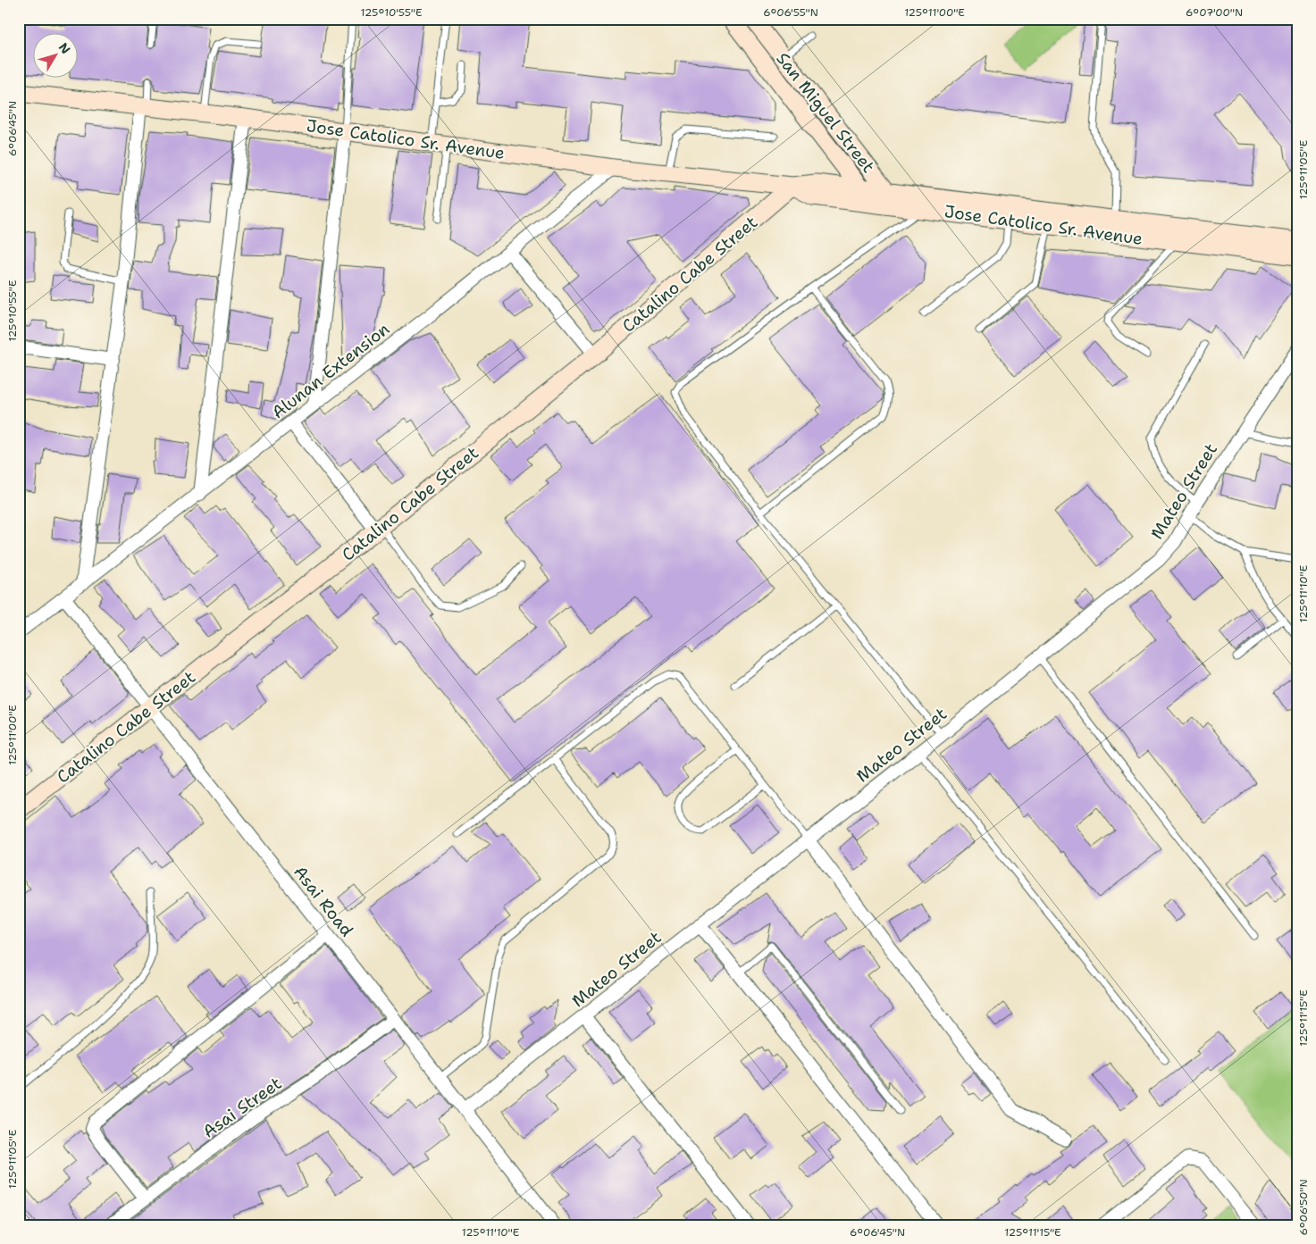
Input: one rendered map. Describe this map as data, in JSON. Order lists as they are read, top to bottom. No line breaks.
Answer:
{"streets":{"main road":["San Miguel Street","Jose Catolico Sr. Avenue","Catalino Cabe Street"],"street":["Alunan Extension","Mateo Street","Asai Road","Asai Street"]},"crossings":[["San Miguel Street","Jose Catolico Sr. Avenue"],["Jose Catolico Sr. Avenue","Catalino Cabe Street"],["Jose Catolico Sr. Avenue","Alunan Extension"],["Catalino Cabe Street","Asai Road"],["Alunan Extension","Asai Road"],["Mateo Street","Asai Road"],["Asai Road","Asai Street"]],"north":"top right","coordinates":["125°10'55\"E","6°06'55\"N","125°11'00\"E","6°07'00\"N","6°06'45\"N","125°11'05\"E","125°11'10\"E","125°11'15\"E","6°06'50\"N"]}
